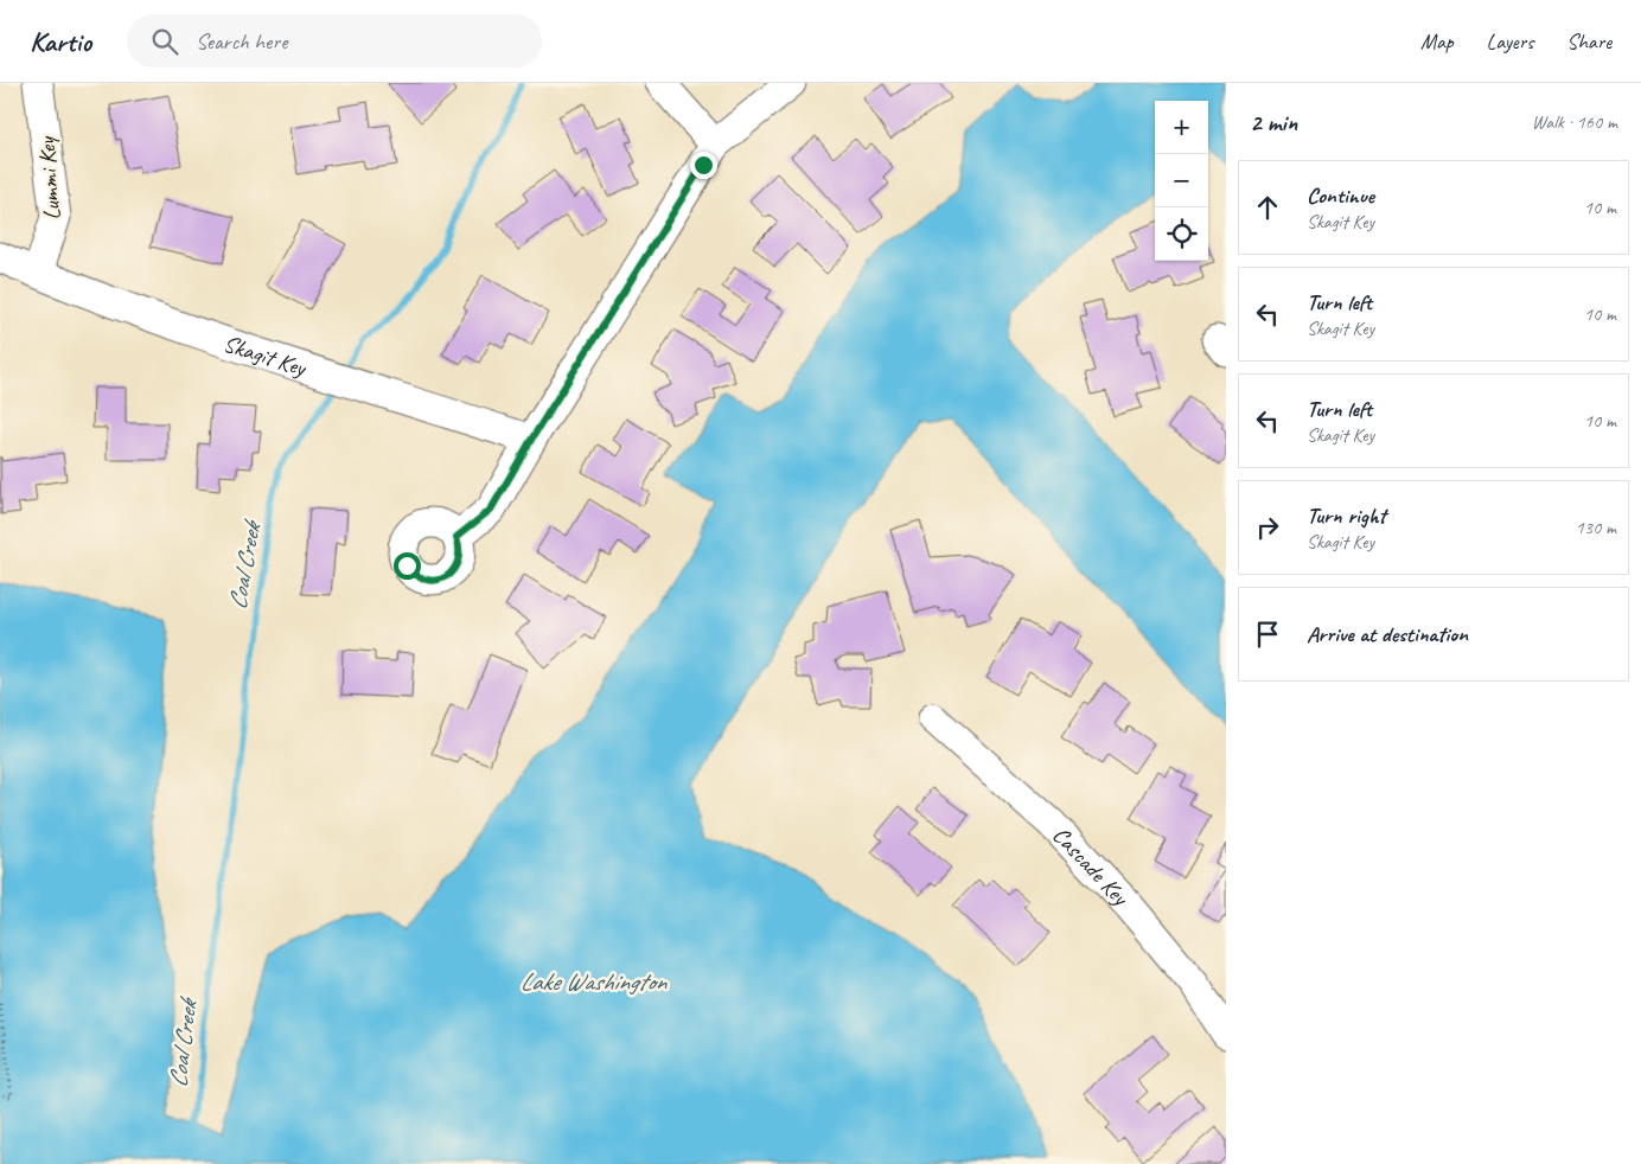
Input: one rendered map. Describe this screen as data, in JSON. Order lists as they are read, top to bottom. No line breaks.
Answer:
{"streets":{"street":["Lummi Key","Skagit Key","Cascade Key"]},"crossings":[["Lummi Key","Skagit Key"]],"water":["Coal Creek","Lake Washington"],"page":{"header":"Kartio","search":"Search here","nav":["Map","Layers","Share"],"heading":["2 min","Walk · 160 m"],"map_buttons":["+","−"],"list":[["Continue","Skagit Key","10 m"],["Turn left","Skagit Key","10 m"],["Turn left","Skagit Key","10 m"],["Turn right","Skagit Key","130 m"],"Arrive at destination"]}}
